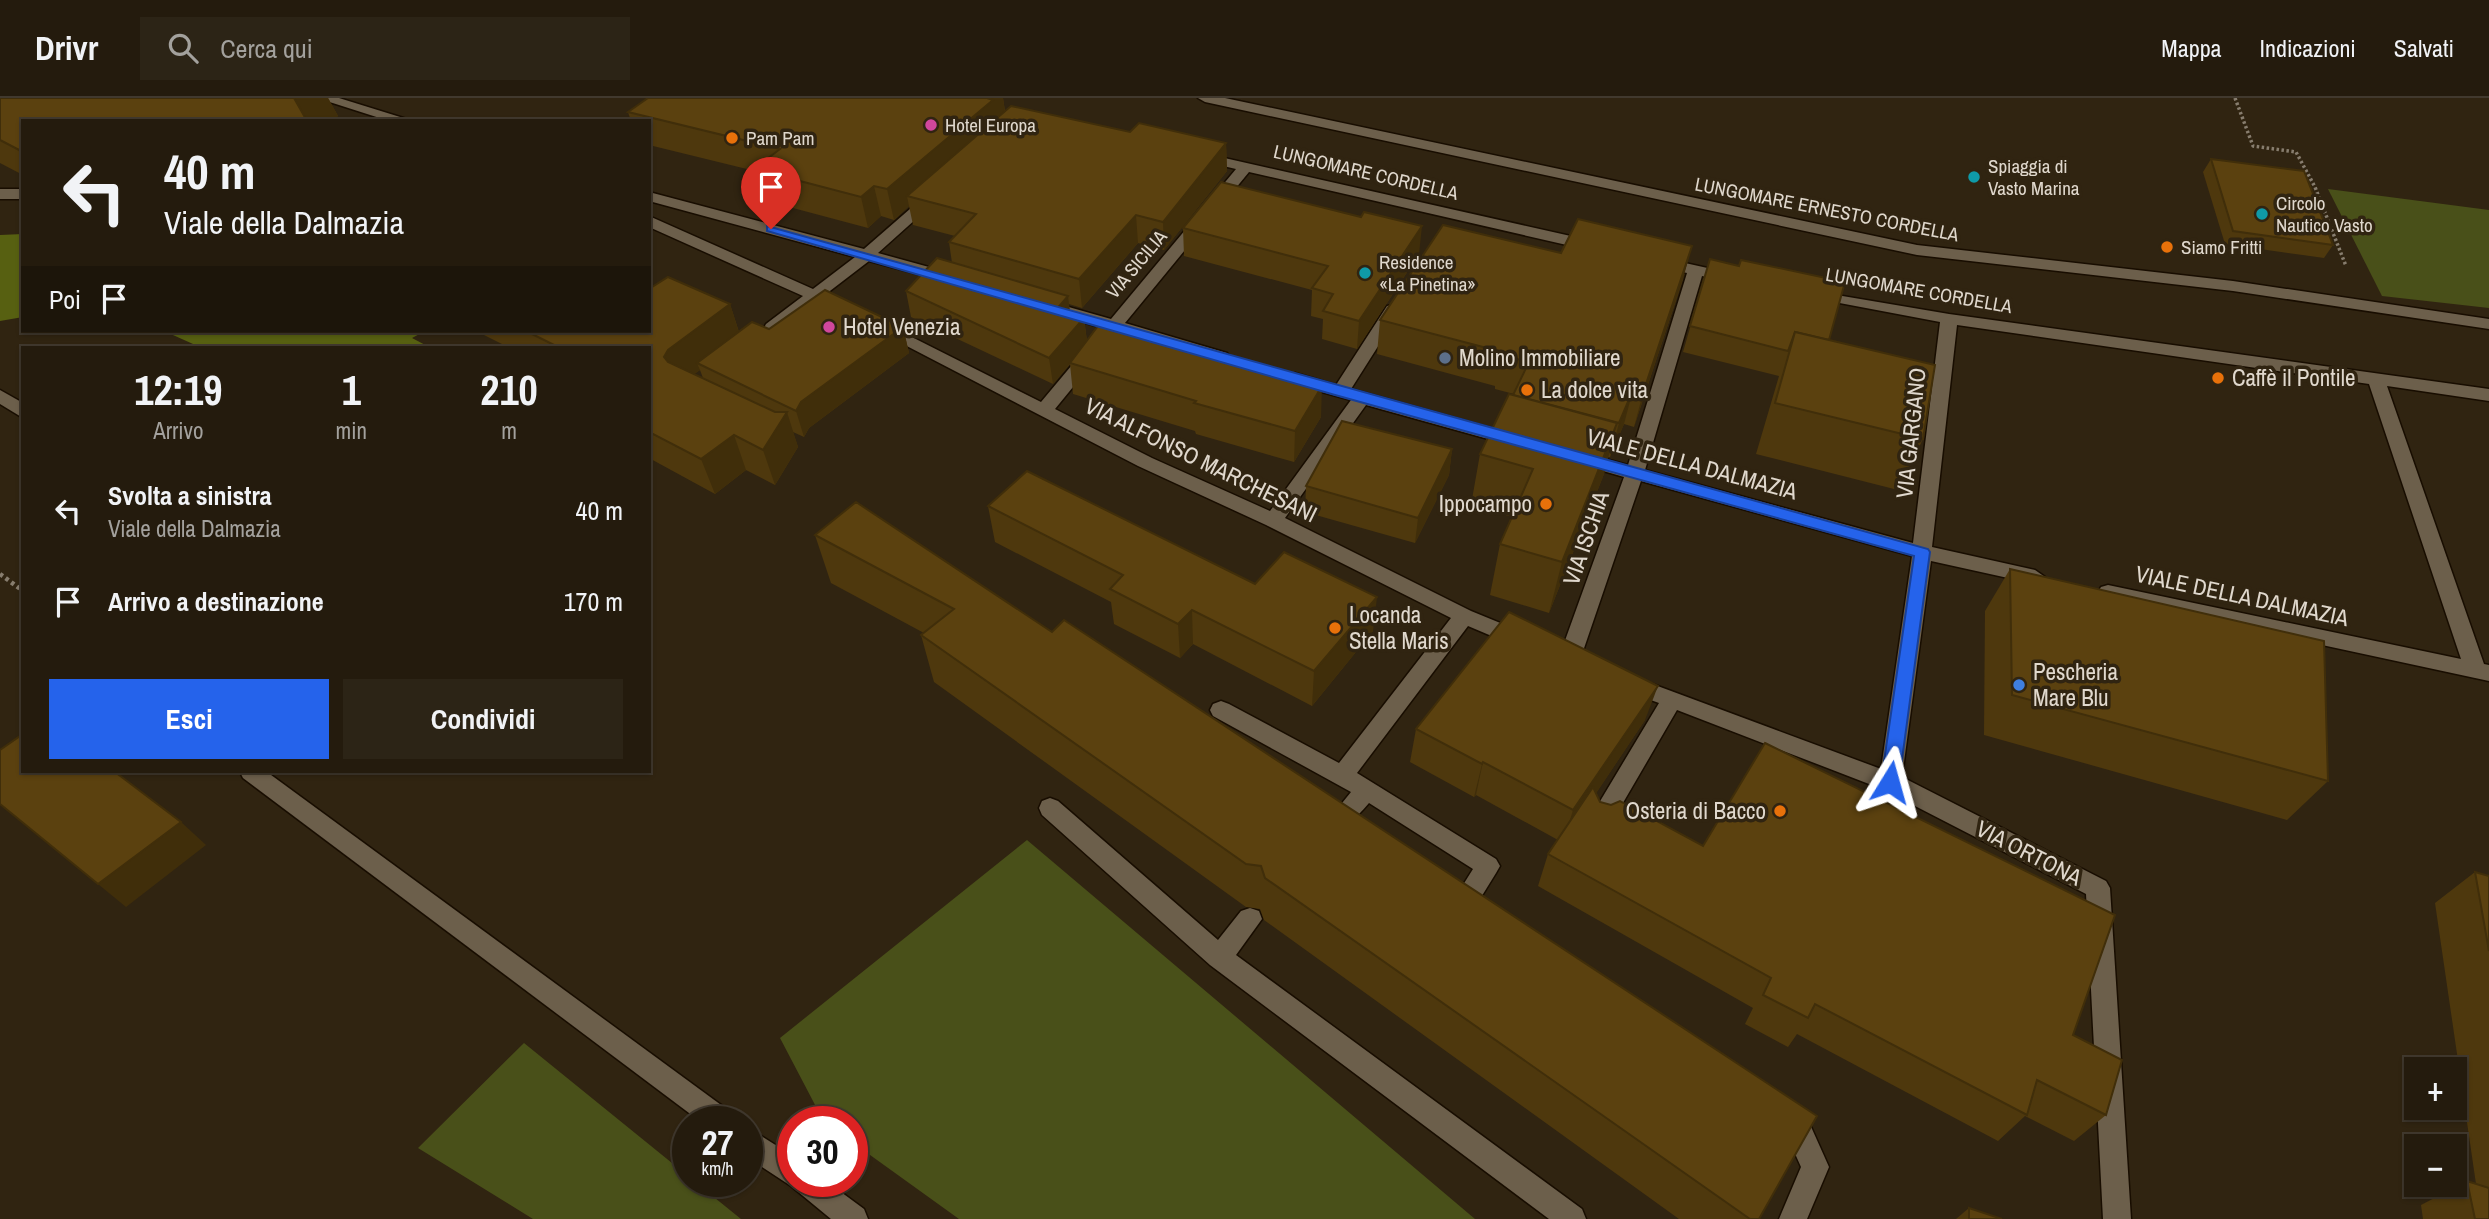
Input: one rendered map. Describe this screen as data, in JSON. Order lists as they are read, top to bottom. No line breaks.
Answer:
{"streets":{"street":["LUNGOMARE CORDELLA","LUNGOMARE ERNESTO CORDELLA","VIA SICILIA","VIA GARGANO","VIA ALFONSO MARCHESANI","VIALE DELLA DALMAZIA","VIA ISCHIA","VIA ORTONA"]},"crossings":[["LUNGOMARE CORDELLA","VIA SICILIA"],["LUNGOMARE CORDELLA","VIA GARGANO"],["VIA SICILIA","VIA ALFONSO MARCHESANI"],["VIA GARGANO","VIA ALFONSO MARCHESANI"],["VIA GARGANO","VIALE DELLA DALMAZIA"],["VIA GARGANO","VIA ORTONA"],["VIA ALFONSO MARCHESANI","VIA ISCHIA"],["VIA ALFONSO MARCHESANI","VIA ORTONA"],["VIALE DELLA DALMAZIA","VIA ISCHIA"]],"places":["Hotel Europa","Pam Pam","Spiaggia di Vasto Marina","Circolo Nautico Vasto","Siamo Fritti","Residence «La Pinetina»","Hotel Venezia","Molino Immobiliare","Caffè il Pontile","La dolce vita","Ippocampo","Locanda Stella Maris","Pescheria Mare Blu","Osteria di Bacco"],"page":{"header":"Drivr","search":"Cerca qui","nav":["Mappa","Indicazioni","Salvati"],"turn":["40 m","Viale della Dalmazia"],"then":"Poi","eta":["12:19","Arrivo","1","min","210","m"],"list":[{"name":"Svolta a sinistra","note":"Viale della Dalmazia","value":"40 m"},{"name":"Arrivo a destinazione","value":"170 m"}],"buttons":["Esci","Condividi"],"map_buttons":["+","−"],"speed":"27 km/h","limit":"30"}}
